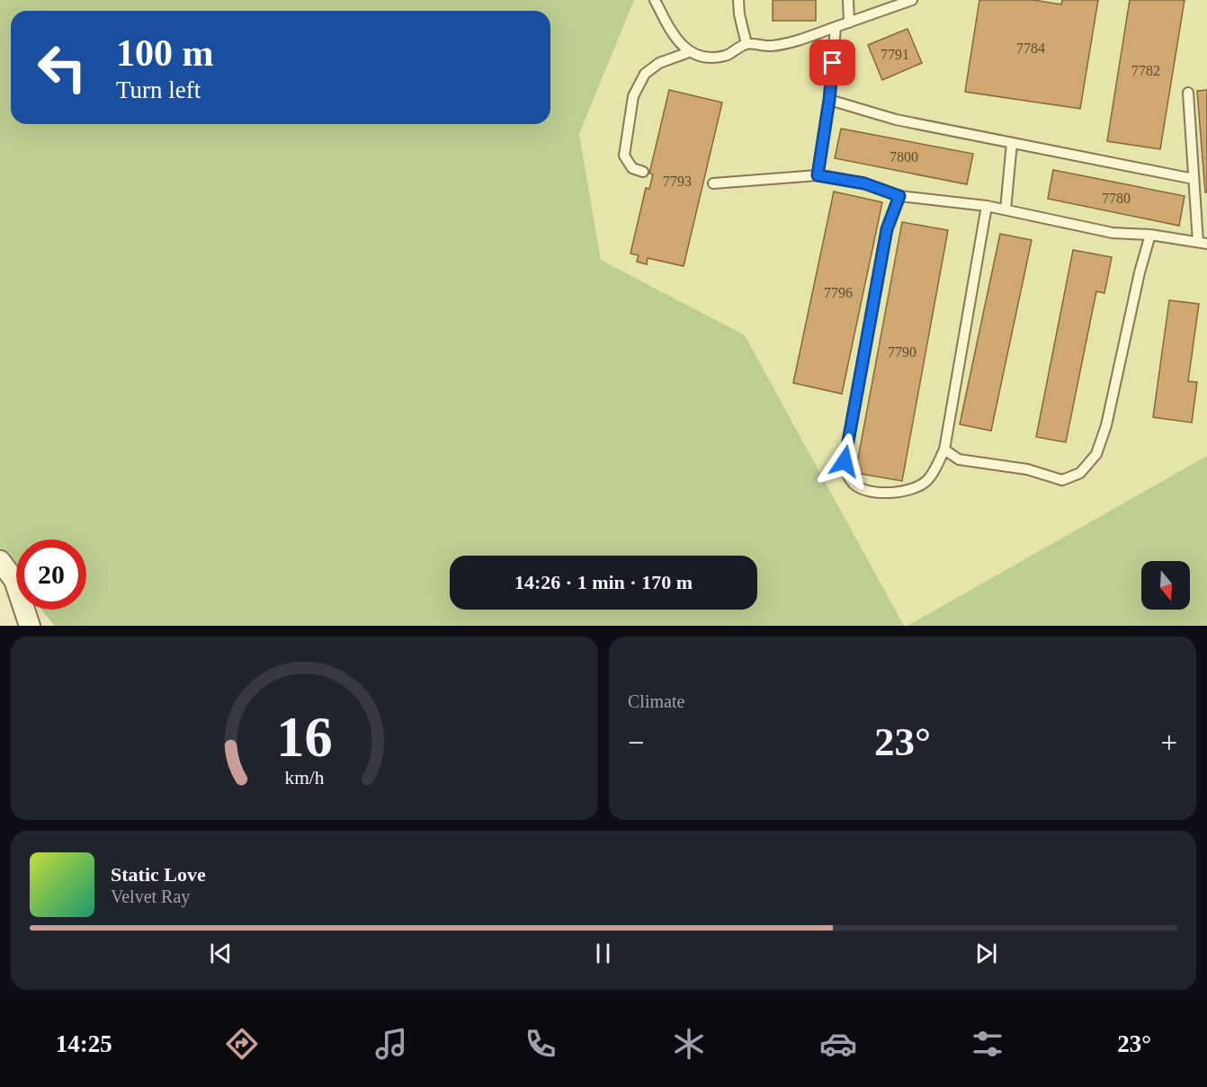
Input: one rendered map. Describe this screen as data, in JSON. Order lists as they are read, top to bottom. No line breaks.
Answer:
{"house_numbers":["7784","7791","7782","7800","7793","7780","7796","7790"],"north":"bottom","page":{"turn":["100 m","Turn left"],"limit":"20","trip":"14:26 · 1 min · 170 m","tile":"Climate","heat":["−","23°","+"],"song":["Static Love","Velvet Ray"],"tabs":["14:25","23°"],"gauge":["16","km/h"]}}
